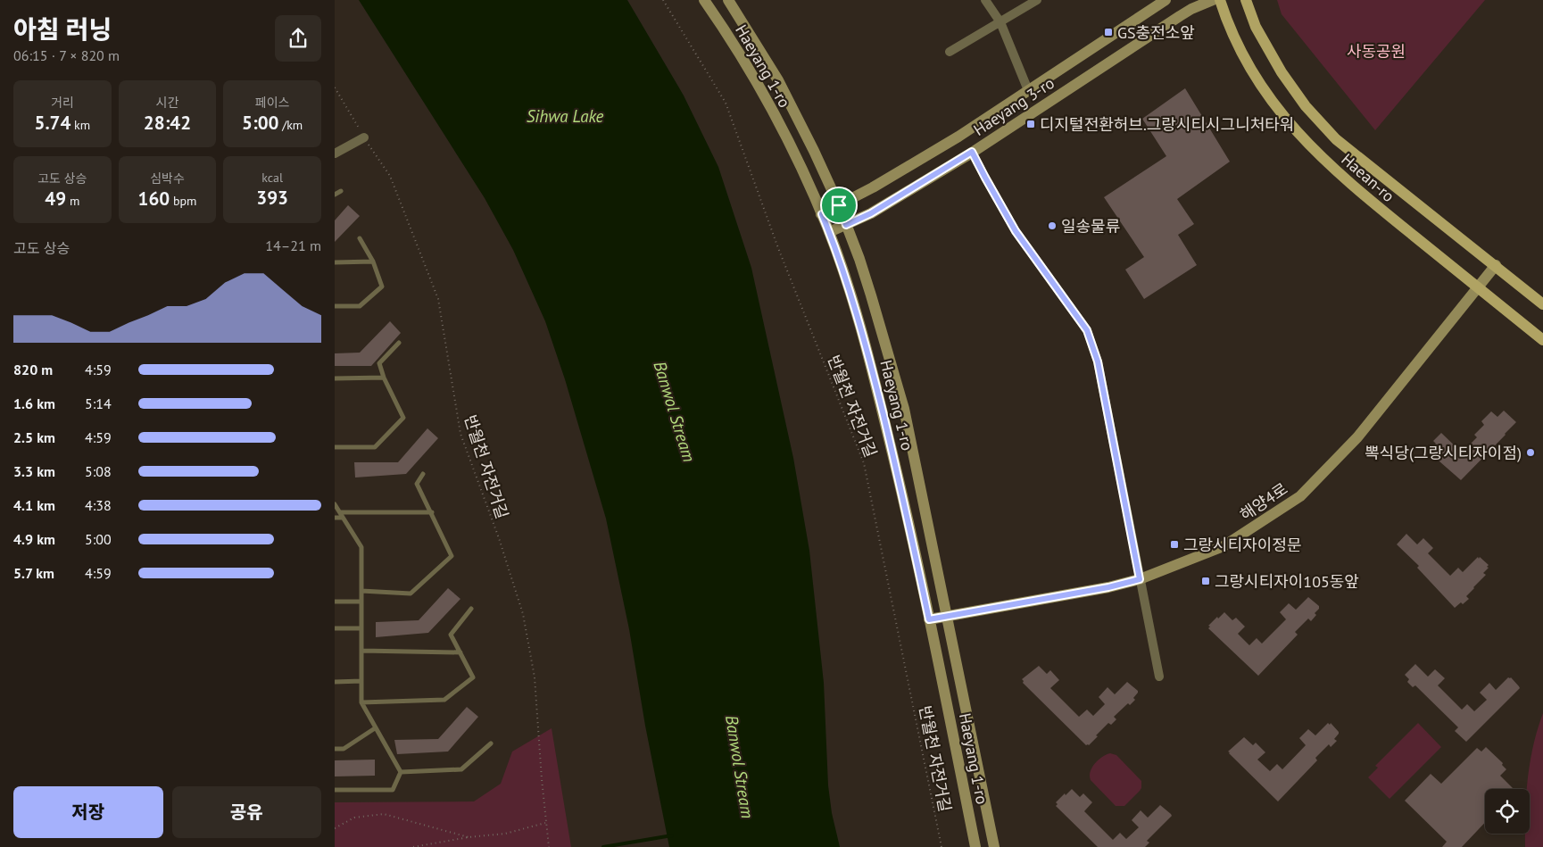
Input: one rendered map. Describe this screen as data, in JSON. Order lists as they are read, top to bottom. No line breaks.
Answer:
{"streets":{"main road":["Haean-ro"],"street":["Haeyang 1-ro","Haeyang 3-ro","해양4로"],"path":["반월천 자전거길"]},"crossings":[["Haeyang 1-ro","Haeyang 3-ro"],["Haeyang 1-ro","해양4로"],["Haean-ro","해양4로"]],"water":["Sihwa Lake","Banwol Stream"],"parks":["사동공원"],"places":{"transit":["GS충전소앞","디지털전환허브.그랑시티시그니처타워","그랑시티자이정문","그랑시티자이105동앞"],"other":["일송물류","뽁식당(그랑시티자이점)"]},"page":{"heading":["아침 러닝","06:15 · 7 × 820 m"],"stats":[["거리","5.74 km"],["시간","28:42"],["페이스","5:00 /km"],["고도 상승","49 m"],["심박수","160 bpm"],["kcal","393"]],"chart":["고도 상승","14–21 m"],"list":[{"name":"820 m","note":"4:59"},{"name":"1.6 km","note":"5:14"},{"name":"2.5 km","note":"4:59"},{"name":"3.3 km","note":"5:08"},{"name":"4.1 km","note":"4:38"},{"name":"4.9 km","note":"5:00"},{"name":"5.7 km","note":"4:59"}],"buttons":["저장","공유"]}}
